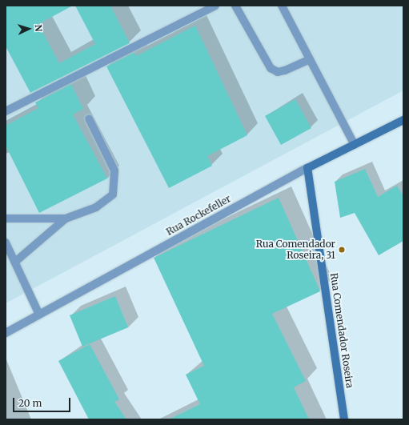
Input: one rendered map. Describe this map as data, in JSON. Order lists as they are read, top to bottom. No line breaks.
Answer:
{"streets":{"main road":["Rua Rockefeller","Rua Comendador Roseira"]},"crossings":[["Rua Rockefeller","Rua Comendador Roseira"]],"places":["Rua Comendador Roseira, 31"],"scale_bar":"20 m","north":"right"}
